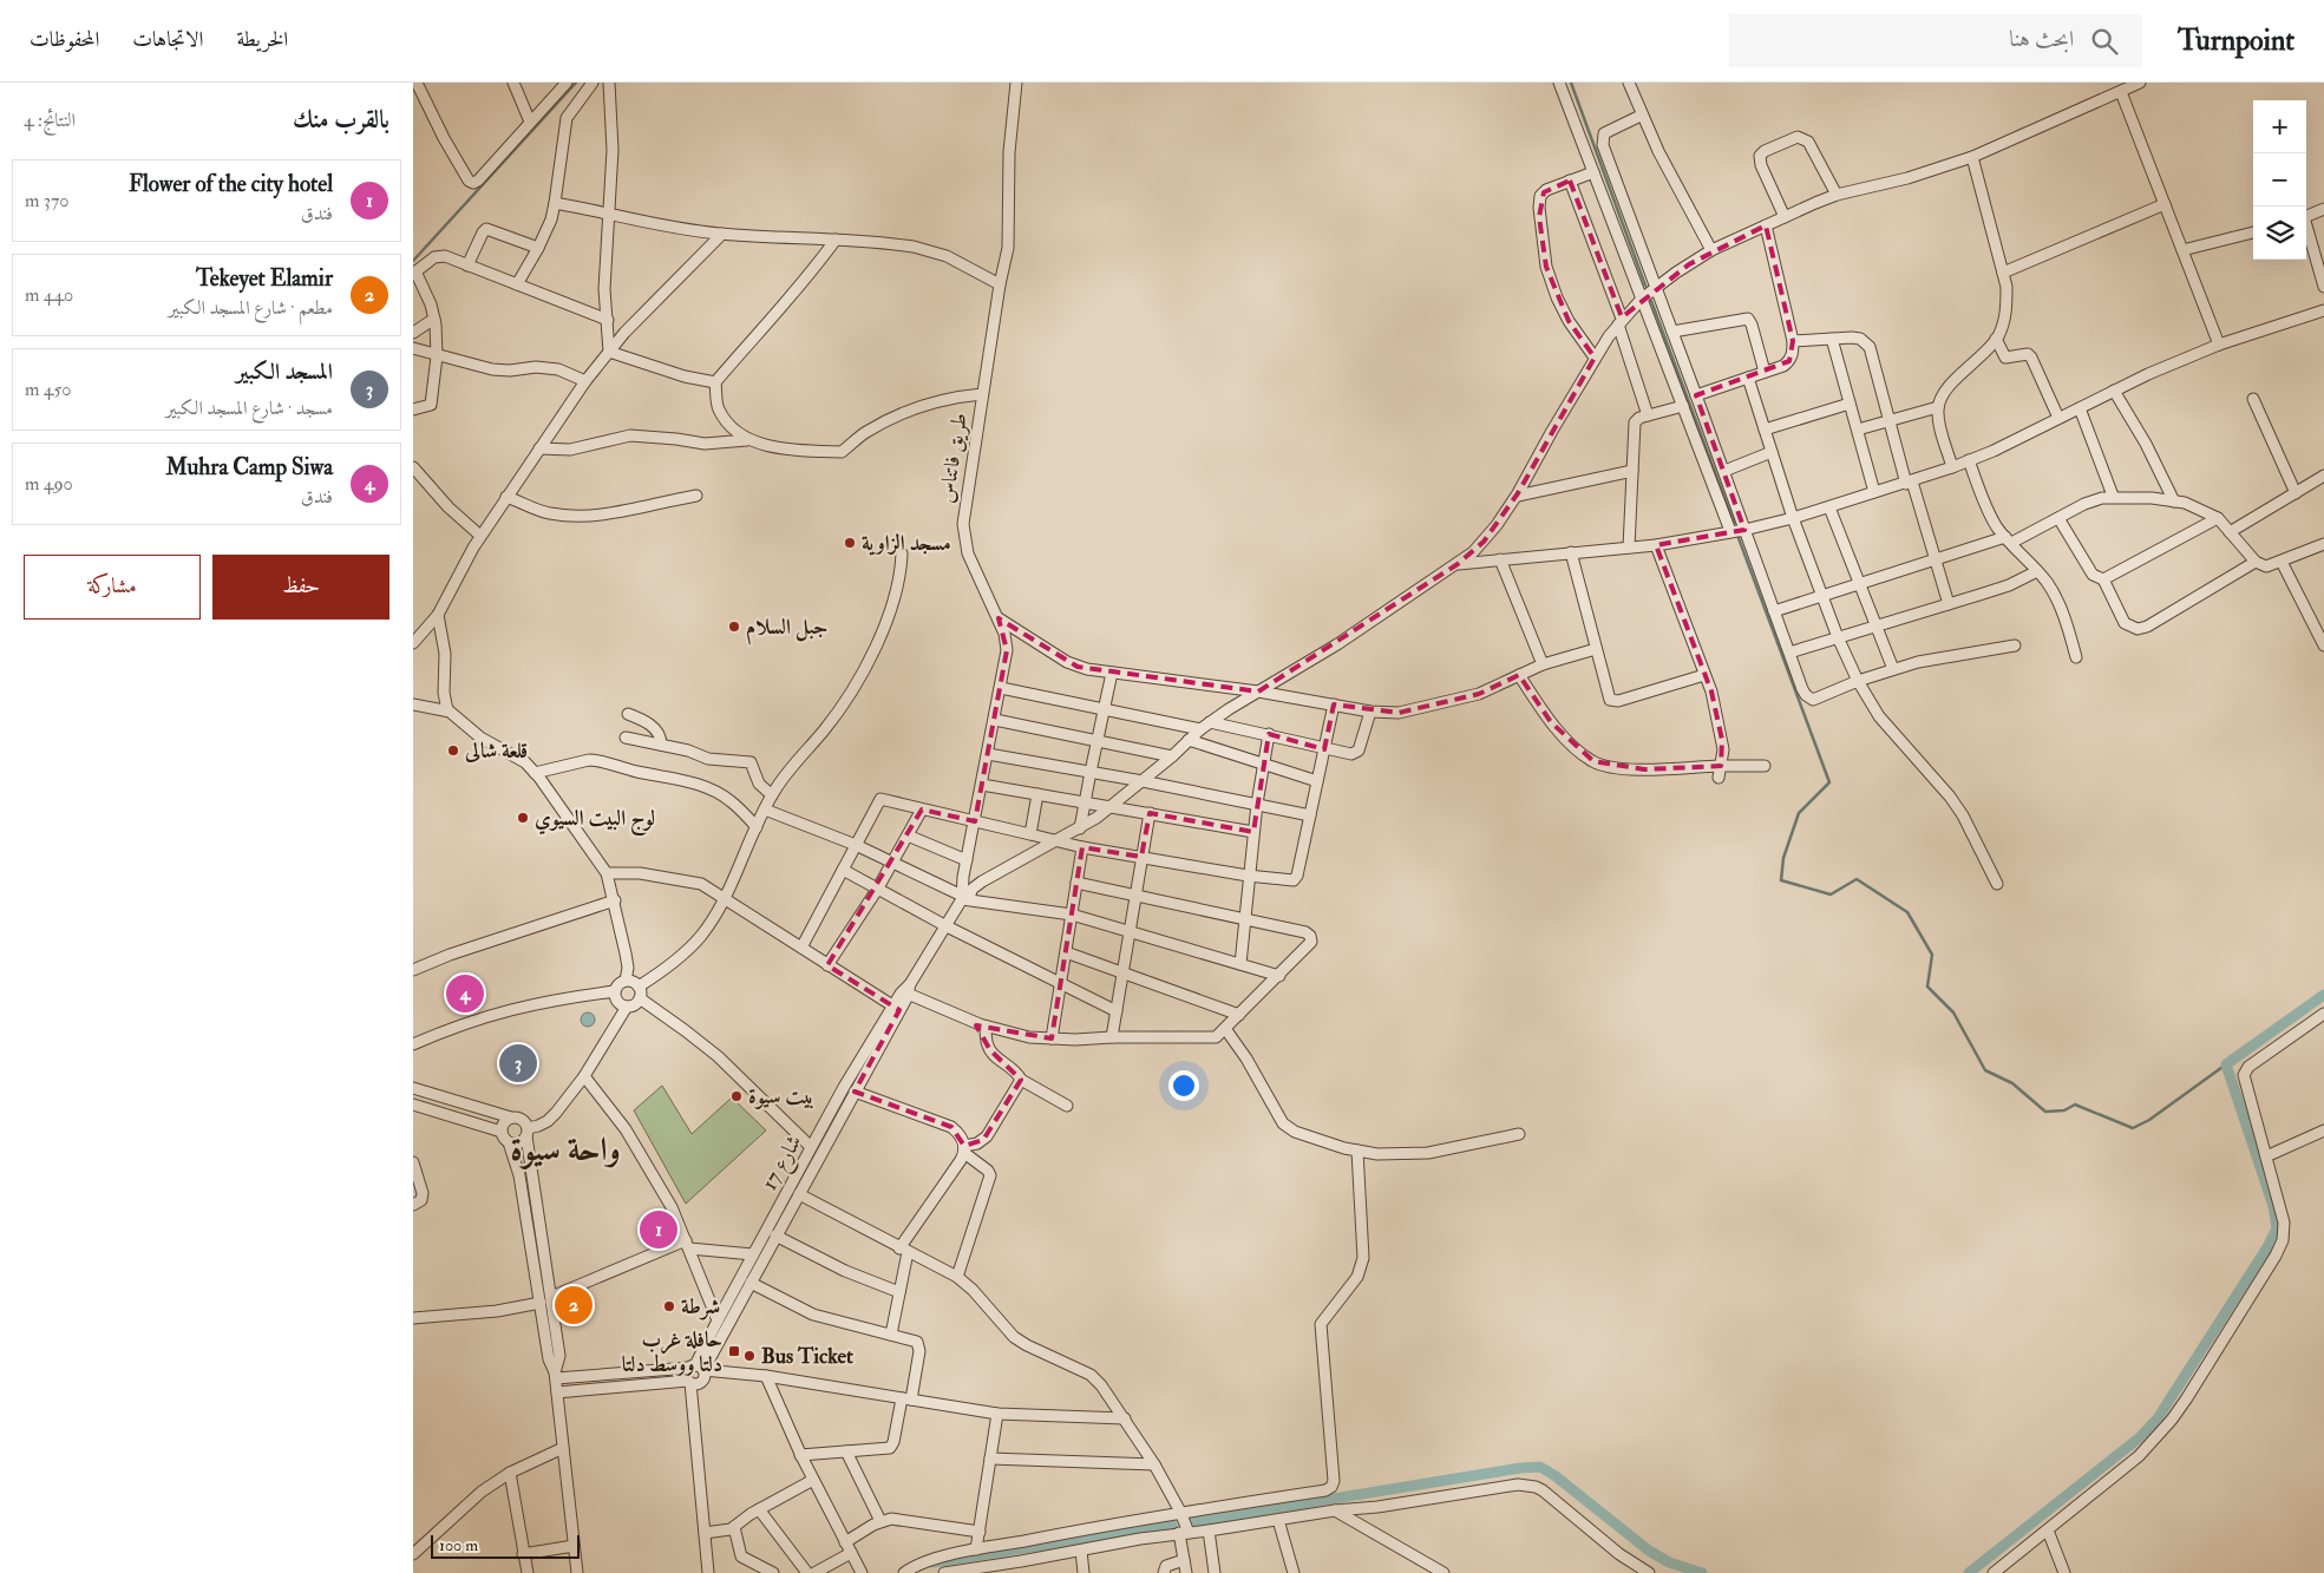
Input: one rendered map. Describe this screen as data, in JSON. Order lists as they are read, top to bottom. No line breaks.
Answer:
{"streets":{"street":["طريق فاتناس","شارع 17"]},"crossings":[["طريق فاتناس","شارع 17"]],"districts":["واحة سيوة"],"places":{"other":["مسجد الزاوية","جبل السلام","قلعة شالى","لوج البيت السيوي","بيت سيوة","شرطة","Bus Ticket"],"transit":["حافلة غرب دلتا ووسط دلتا"]},"scale_bar":"100 m","page":{"header":"Turnpoint","search":"ابحث هنا","nav":["الخريطة","الاتجاهات","المحفوظات"],"heading":["بالقرب منك","النتائج: 4"],"map_buttons":["+","−"],"list":[{"mark":"1","name":"Flower of the city hotel","note":"فندق","value":"370 m"},{"mark":"2","name":"Tekeyet Elamir","note":"مطعم · شارع المسجد الكبير","value":"440 m"},{"mark":"3","name":"المسجد الكبير","note":"مسجد · شارع المسجد الكبير","value":"450 m"},{"mark":"4","name":"Muhra Camp Siwa","note":"فندق","value":"490 m"}],"buttons":["حفظ","مشاركة"],"pins":["4","3","1","2"],"scale":"100 m"}}
